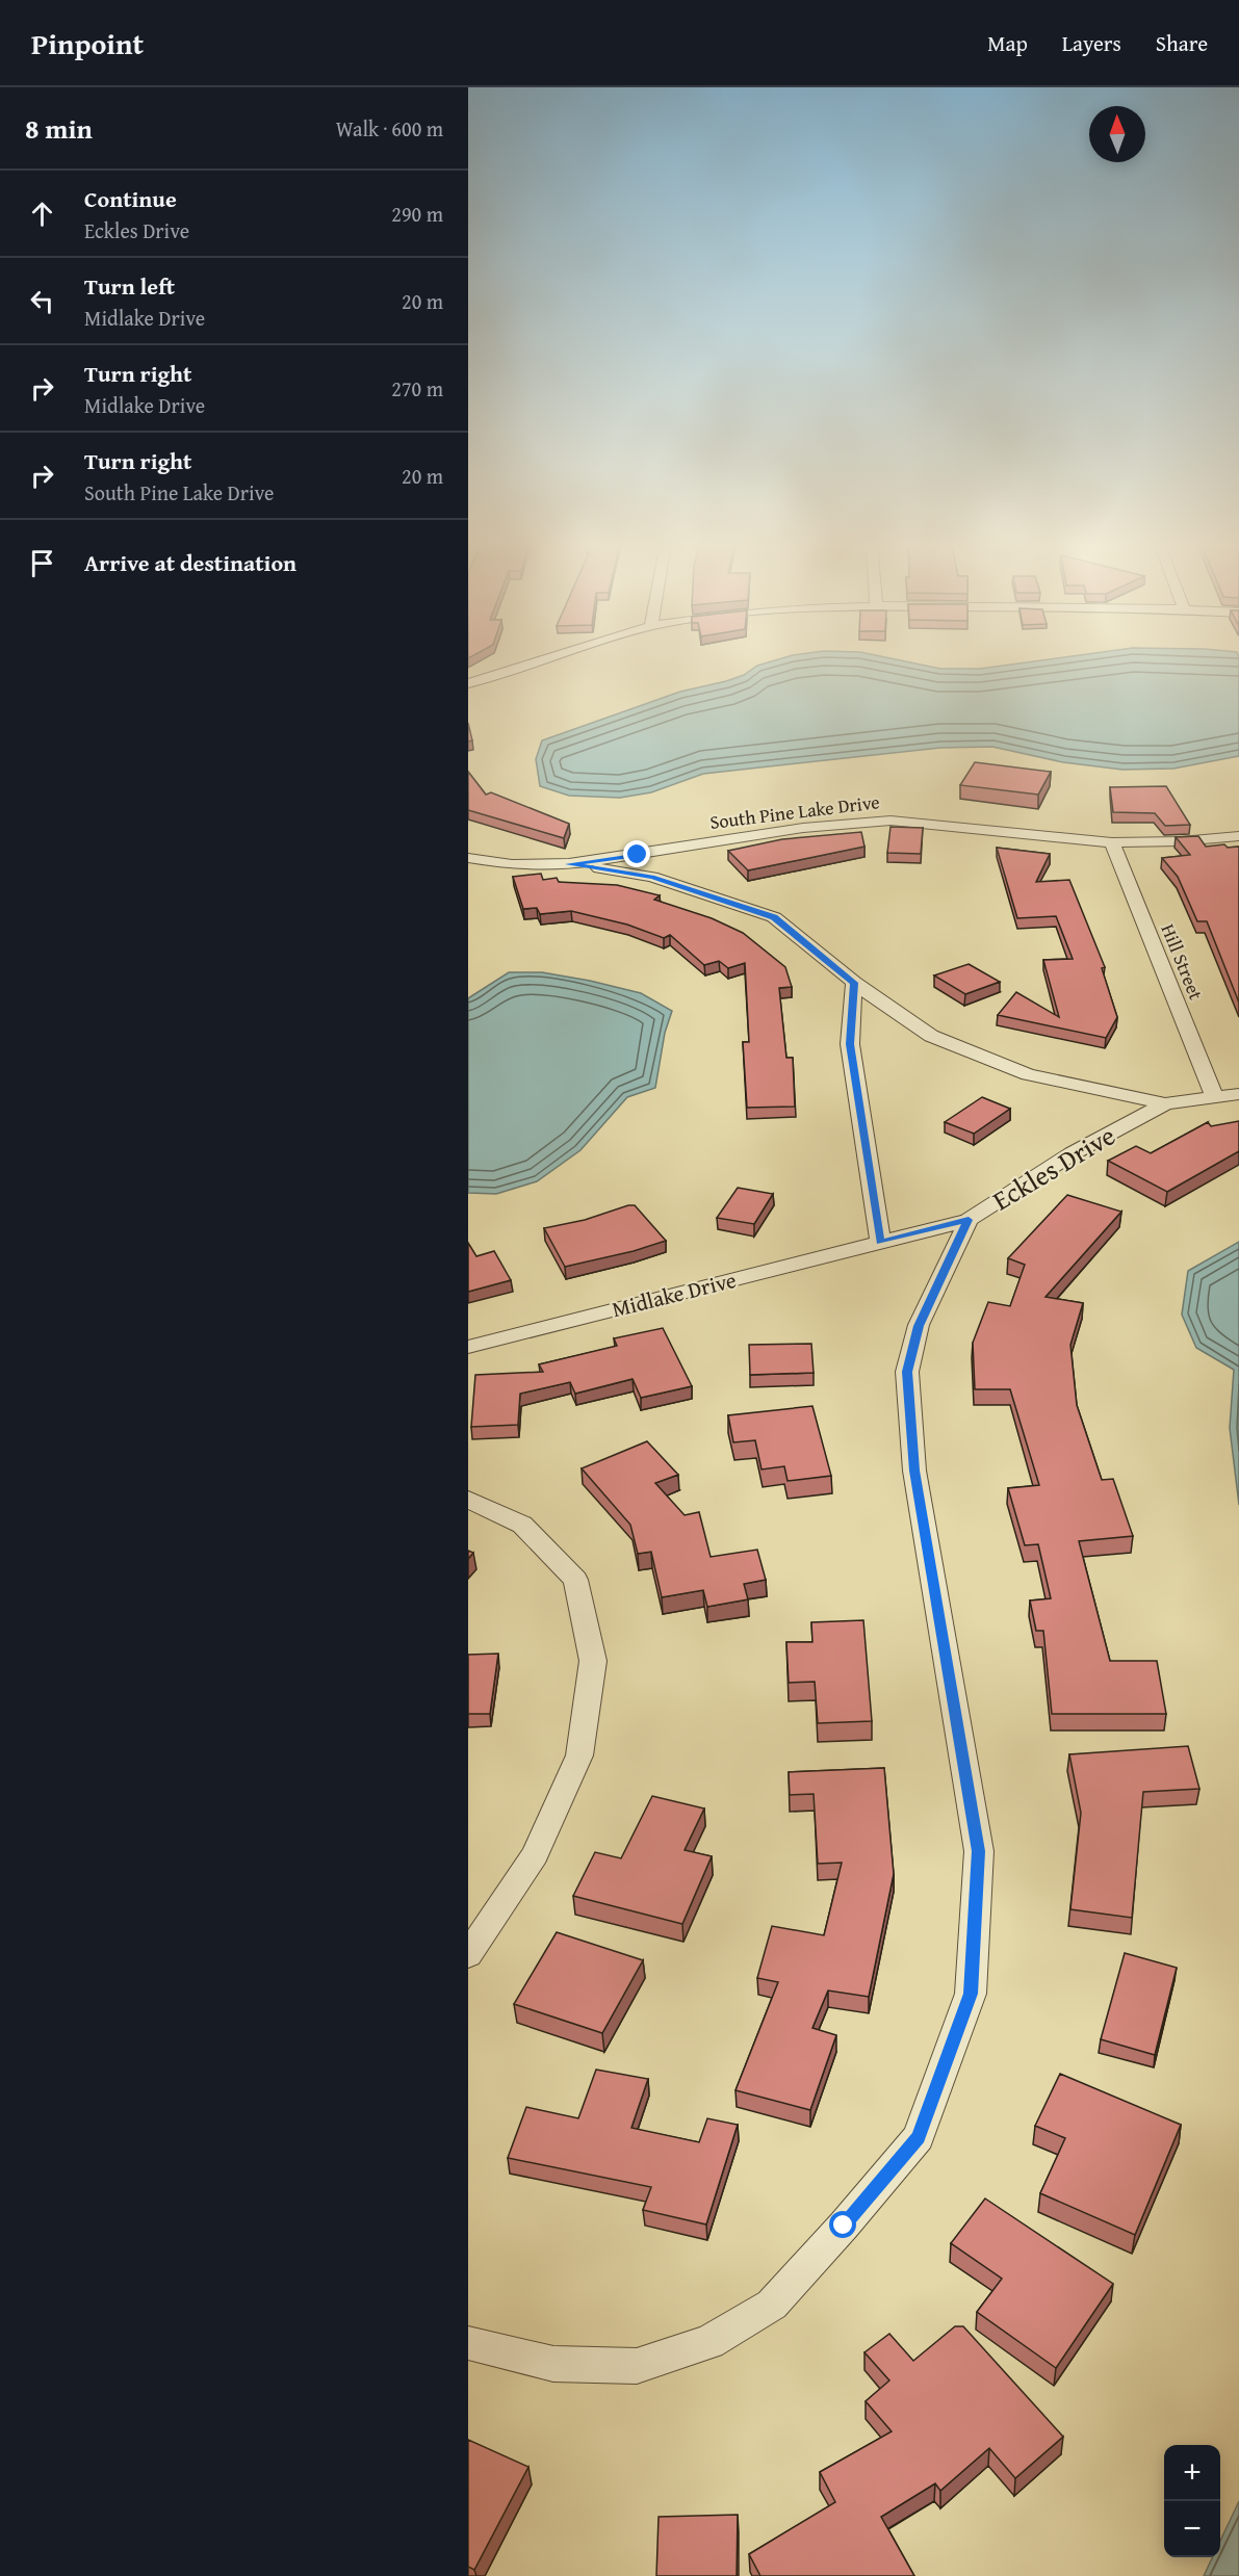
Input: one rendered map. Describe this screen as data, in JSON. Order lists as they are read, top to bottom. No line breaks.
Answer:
{"streets":{"street":["South Pine Lake Drive","Hill Street","Eckles Drive","Midlake Drive"]},"crossings":[["South Pine Lake Drive","Hill Street"],["Hill Street","Eckles Drive"],["Eckles Drive","Midlake Drive"]],"north":"top","page":{"header":"Pinpoint","nav":["Map","Layers","Share"],"heading":["8 min","Walk · 600 m"],"list":[["Continue","Eckles Drive","290 m"],["Turn left","Midlake Drive","20 m"],["Turn right","Midlake Drive","270 m"],["Turn right","South Pine Lake Drive","20 m"],"Arrive at destination"],"map_buttons":["+","−"]}}
